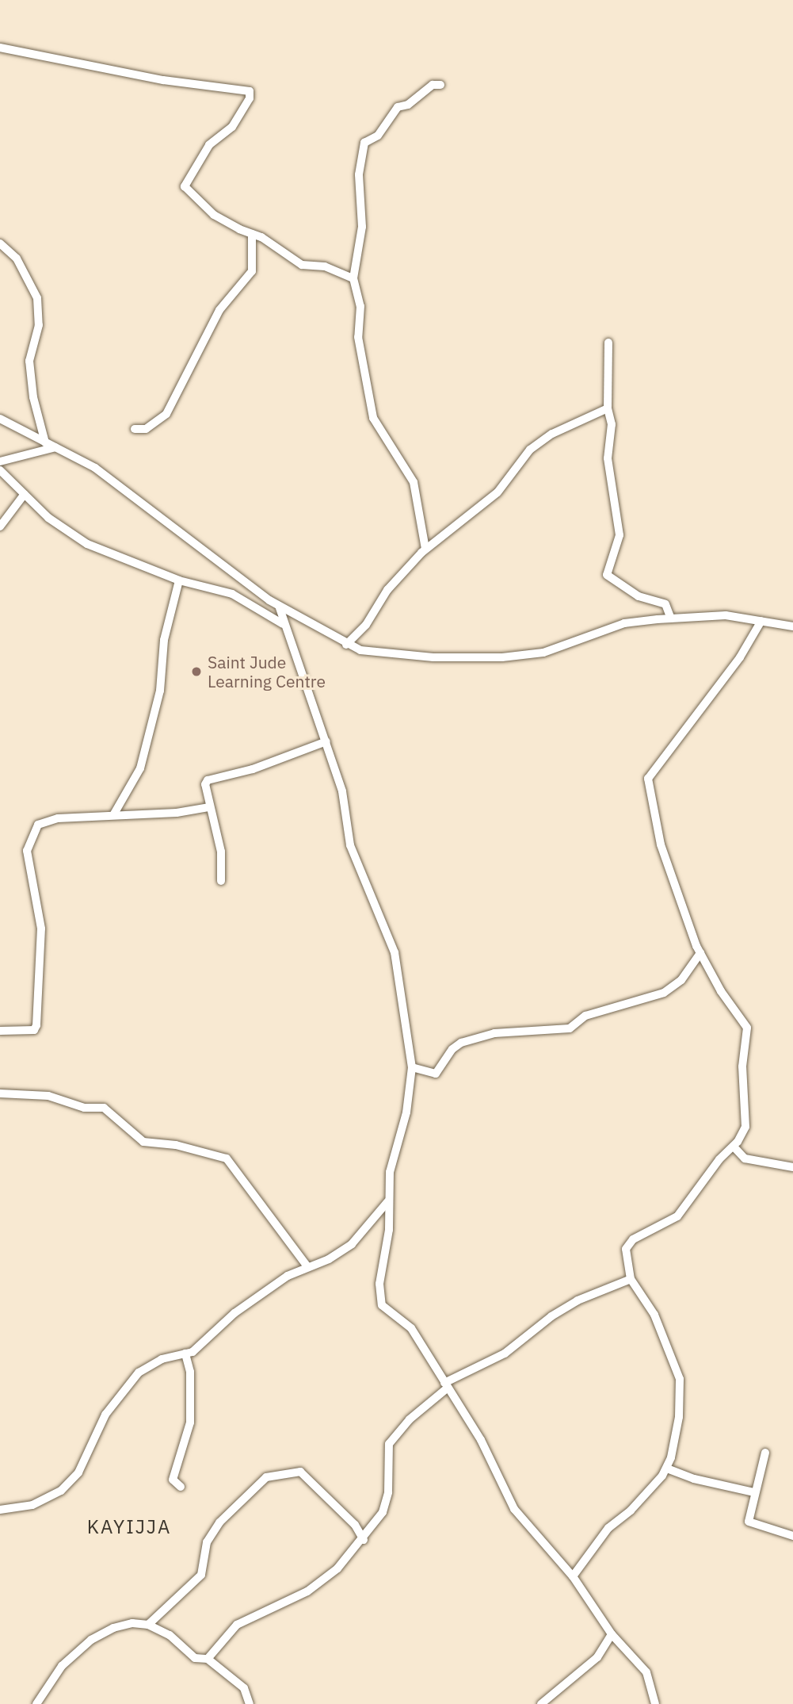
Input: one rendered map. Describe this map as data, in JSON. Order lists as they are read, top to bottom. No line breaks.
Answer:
{"districts":["KAYIJJA"],"places":["Saint Jude Learning Centre"]}
